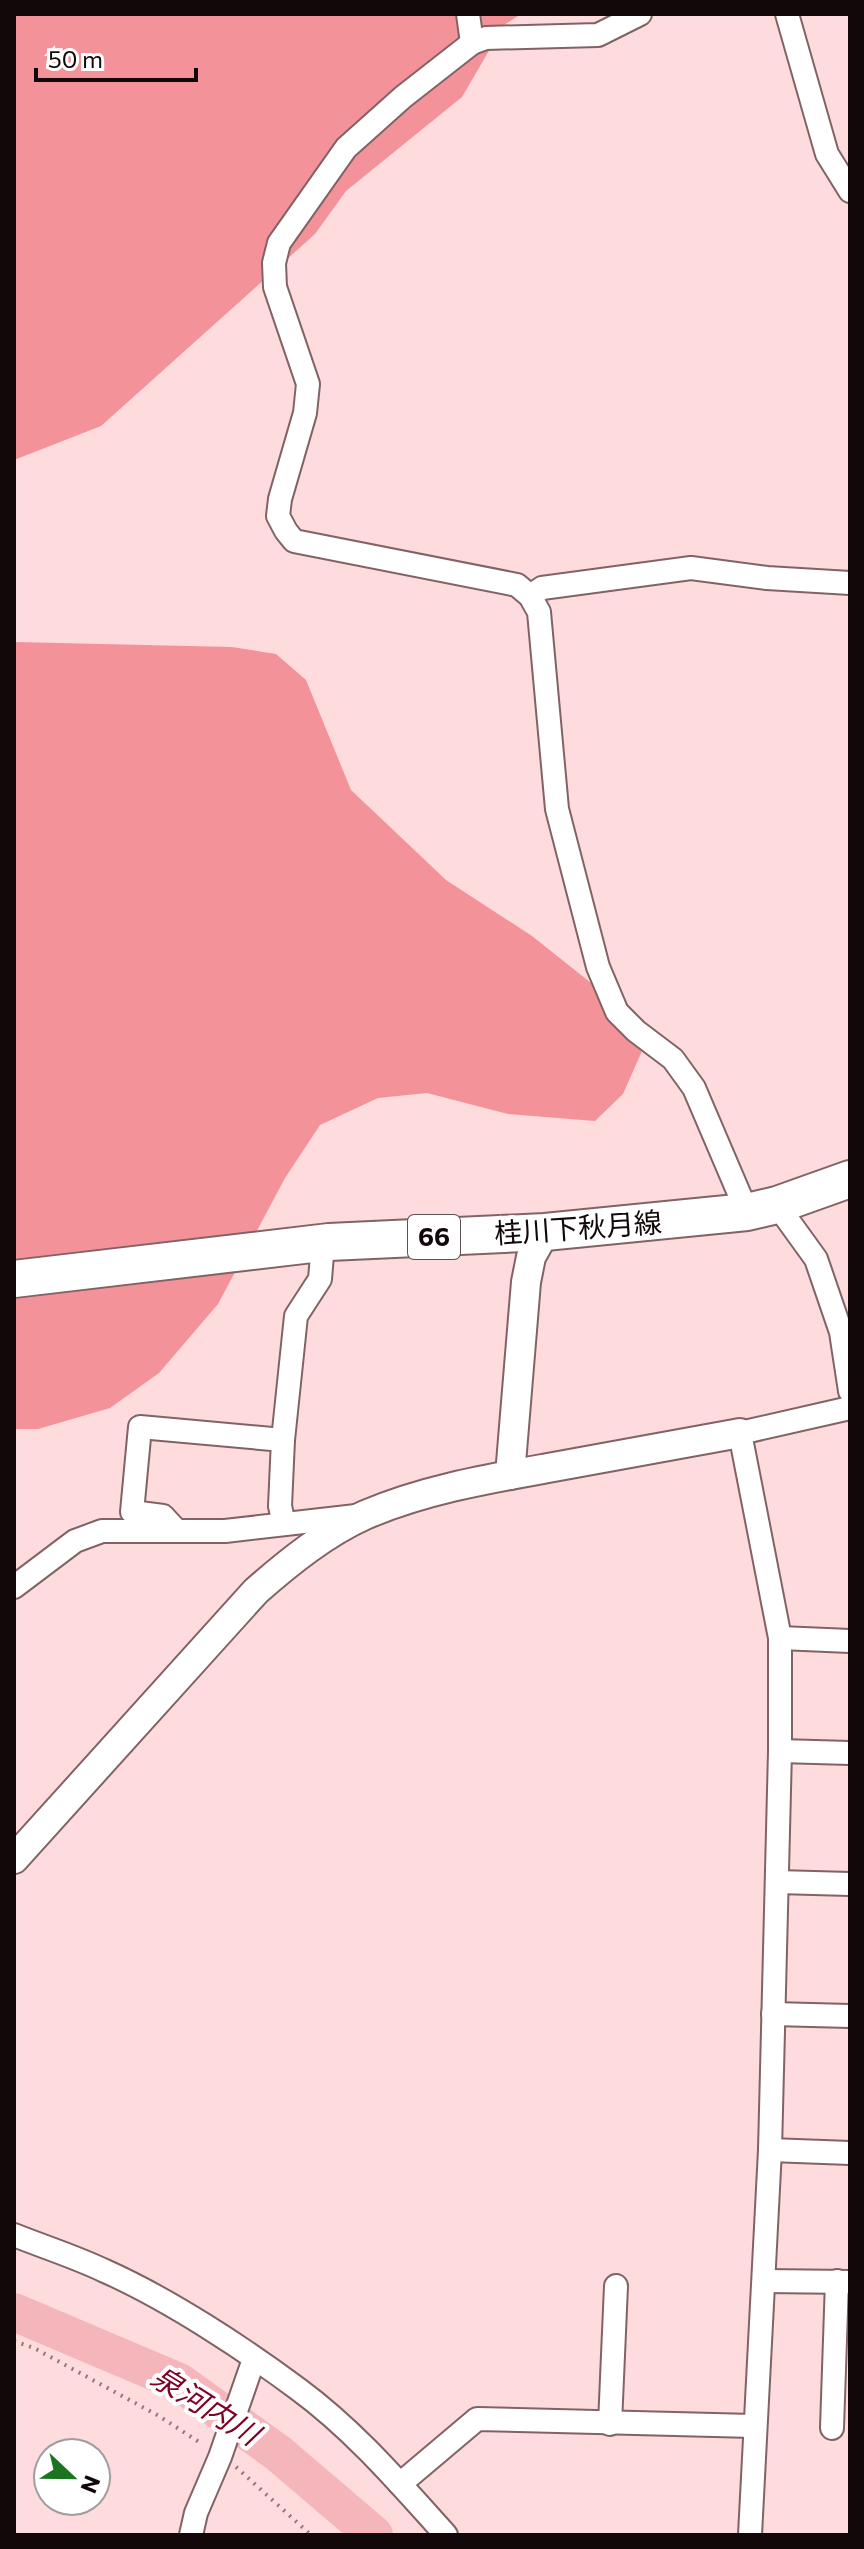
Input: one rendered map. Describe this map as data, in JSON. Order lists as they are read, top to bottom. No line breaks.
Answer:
{"streets":{"main road":["桂川下秋月線","66"]},"water":["泉河内川"],"scale_bar":"50 m","north":"right"}
